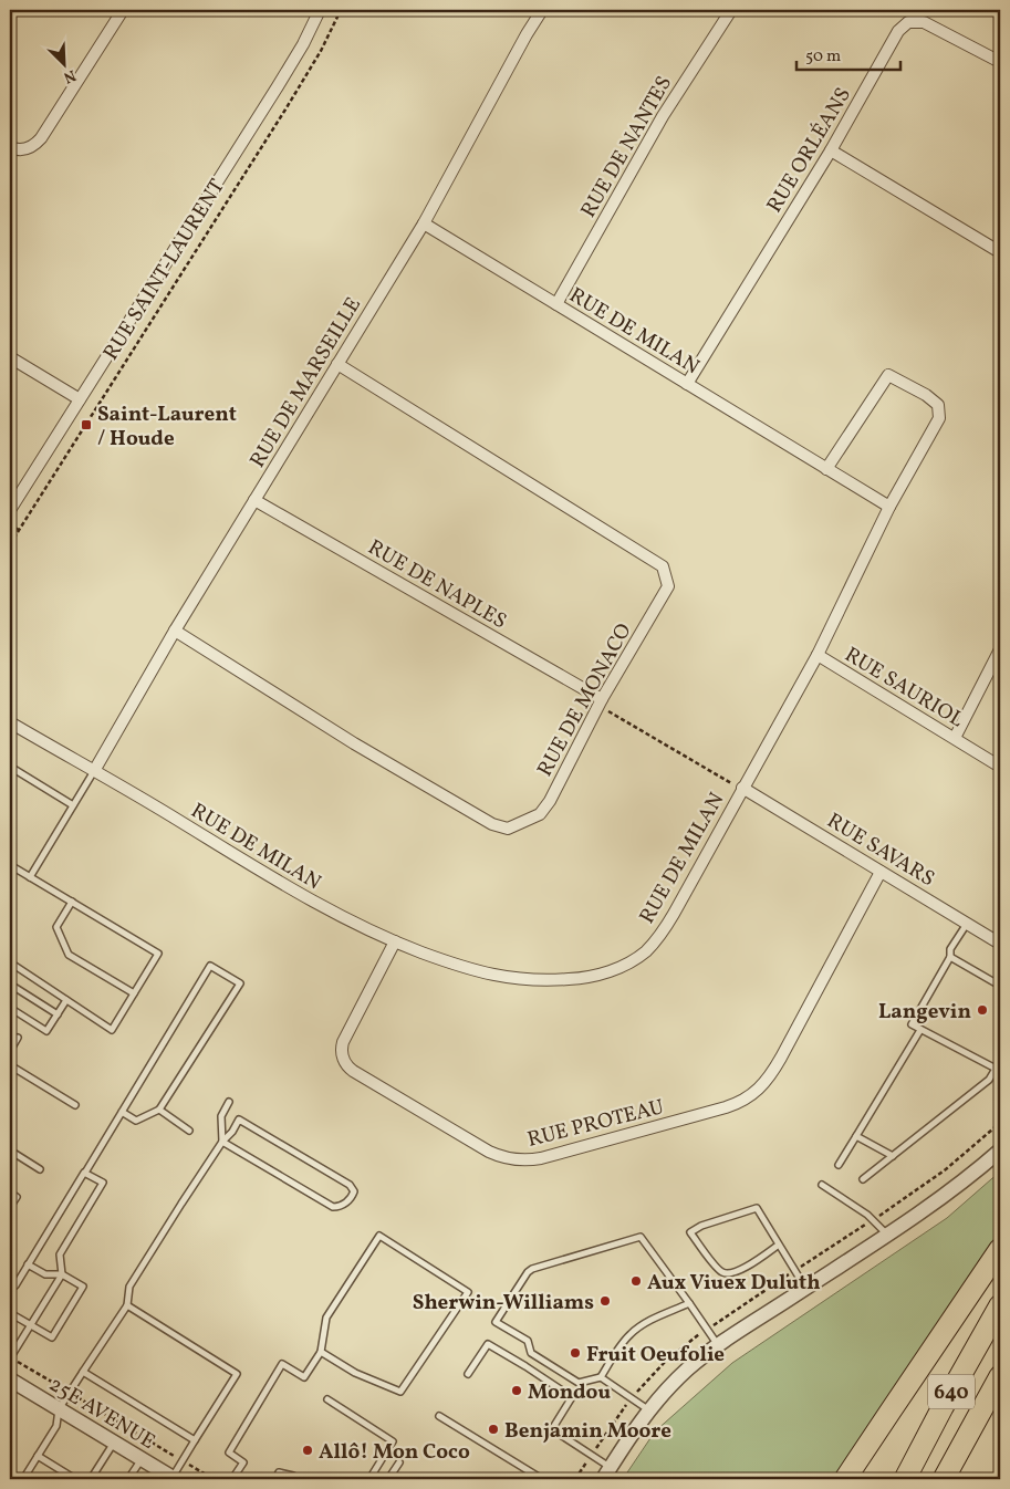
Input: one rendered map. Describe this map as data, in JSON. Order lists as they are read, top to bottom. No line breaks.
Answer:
{"streets":{"highway":["640"],"street":["RUE DE NANTES","RUE ORLÉANS","RUE SAINT-LAURENT","RUE DE MILAN","RUE DE MARSEILLE","RUE DE NAPLES","RUE SAURIOL","RUE DE MONACO","RUE SAVARS","RUE PROTEAU","25E AVENUE"]},"crossings":[["RUE DE NANTES","RUE DE MILAN"],["RUE ORLÉANS","RUE DE MILAN"],["RUE DE MILAN","RUE DE MARSEILLE"],["RUE DE MILAN","RUE SAURIOL"],["RUE DE MILAN","RUE SAVARS"],["RUE DE MILAN","RUE PROTEAU"],["RUE DE MARSEILLE","RUE DE NAPLES"],["RUE DE MARSEILLE","RUE DE MONACO"],["RUE DE NAPLES","RUE DE MONACO"],["RUE SAVARS","RUE PROTEAU"]],"places":{"transit":["Saint-Laurent / Houde"],"other":["Langevin","Aux Viuex Duluth","Sherwin-Williams","Fruit Oeufolie","Mondou","Benjamin Moore","Allô! Mon Coco"]},"scale_bar":"50 m","north":"bottom right"}
